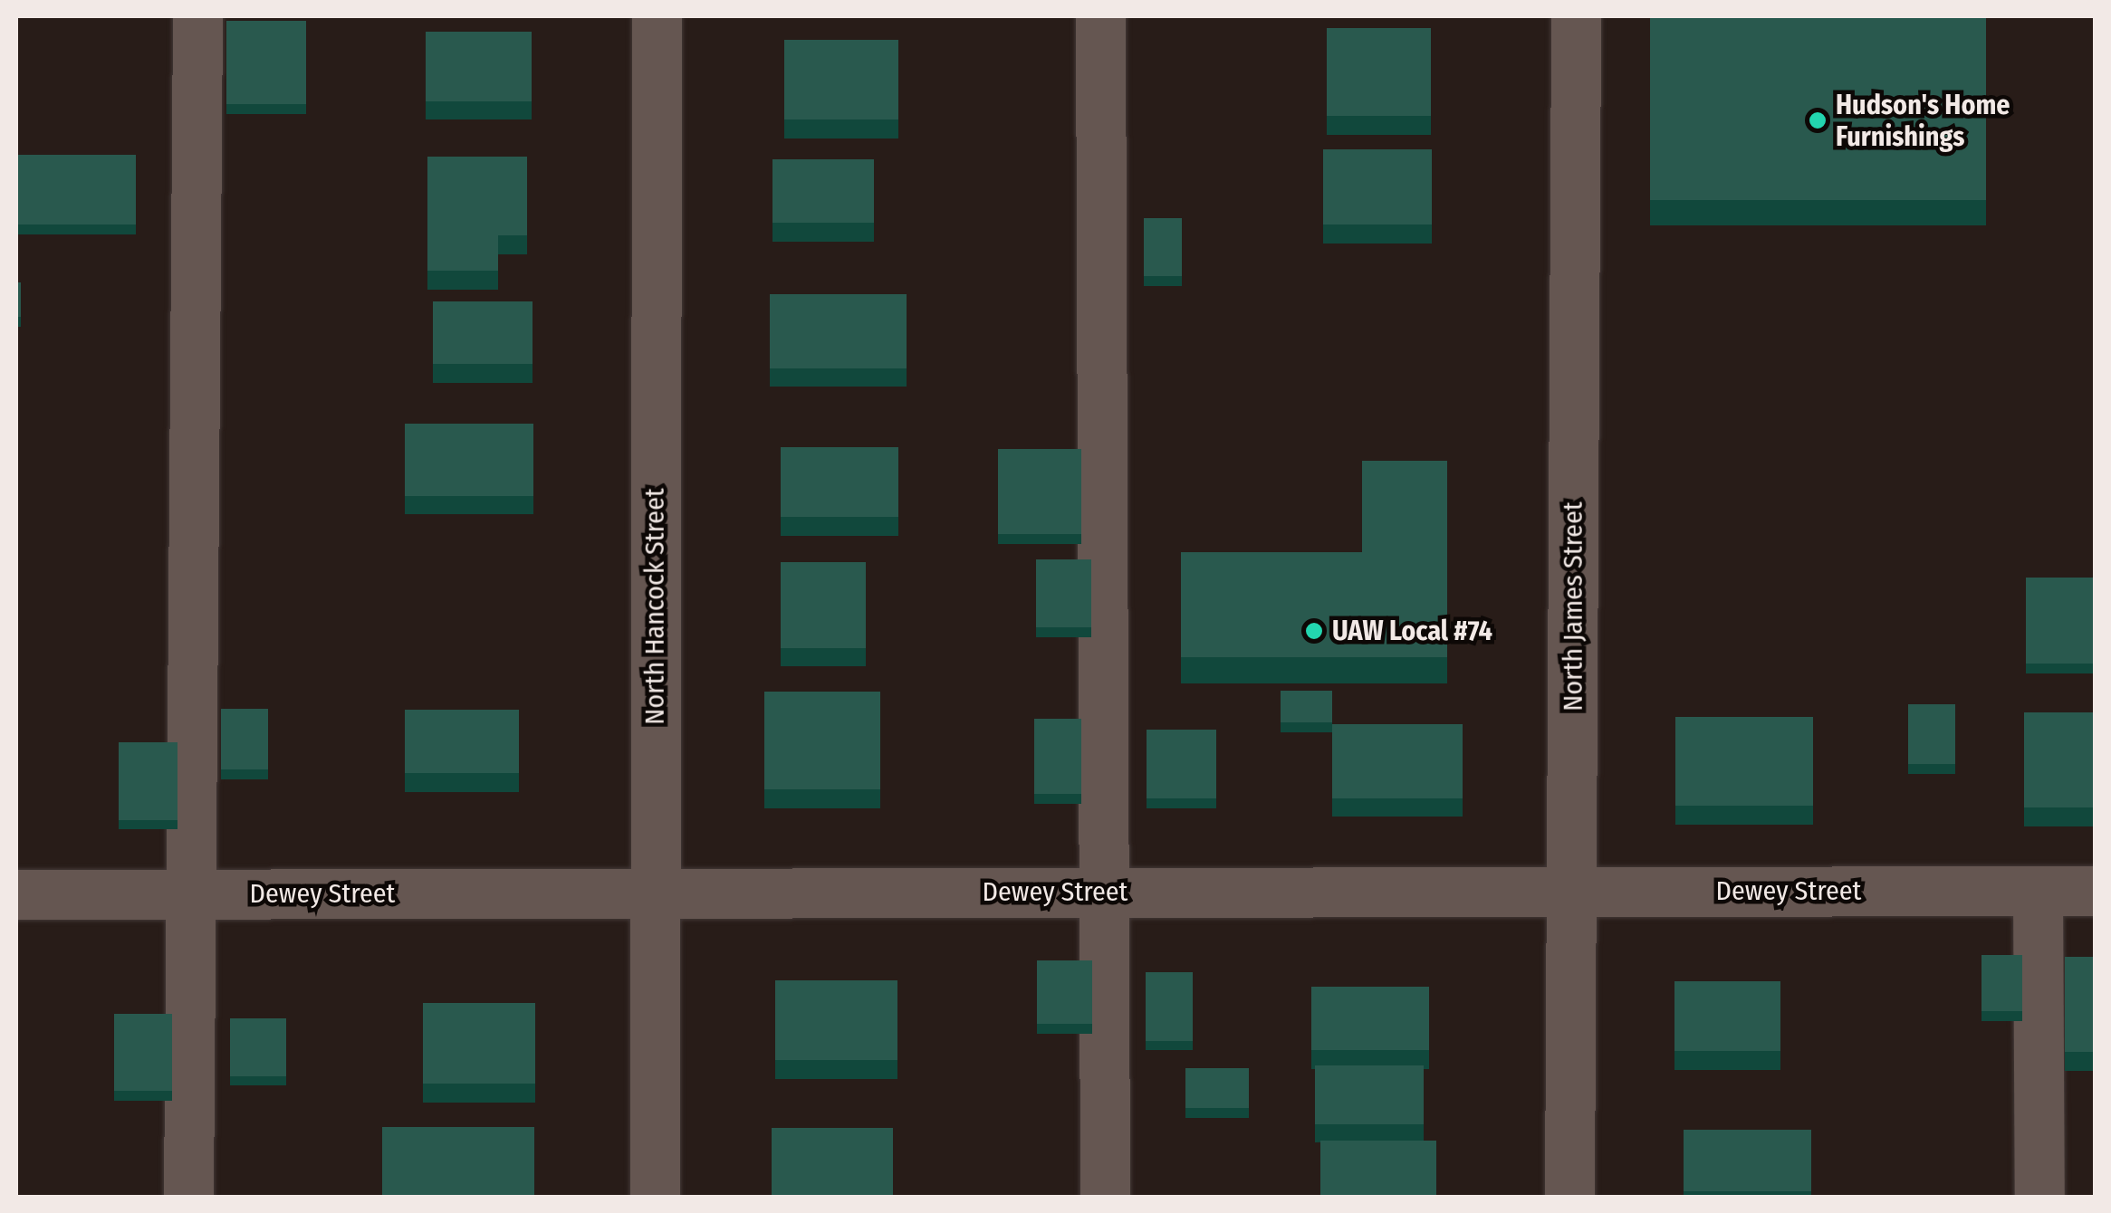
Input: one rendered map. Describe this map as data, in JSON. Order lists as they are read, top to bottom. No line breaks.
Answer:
{"streets":{"street":["North Hancock Street","North James Street","Dewey Street"]},"crossings":[["North Hancock Street","Dewey Street"],["North James Street","Dewey Street"]],"places":["Hudson's Home Furnishings","UAW Local #74"]}
